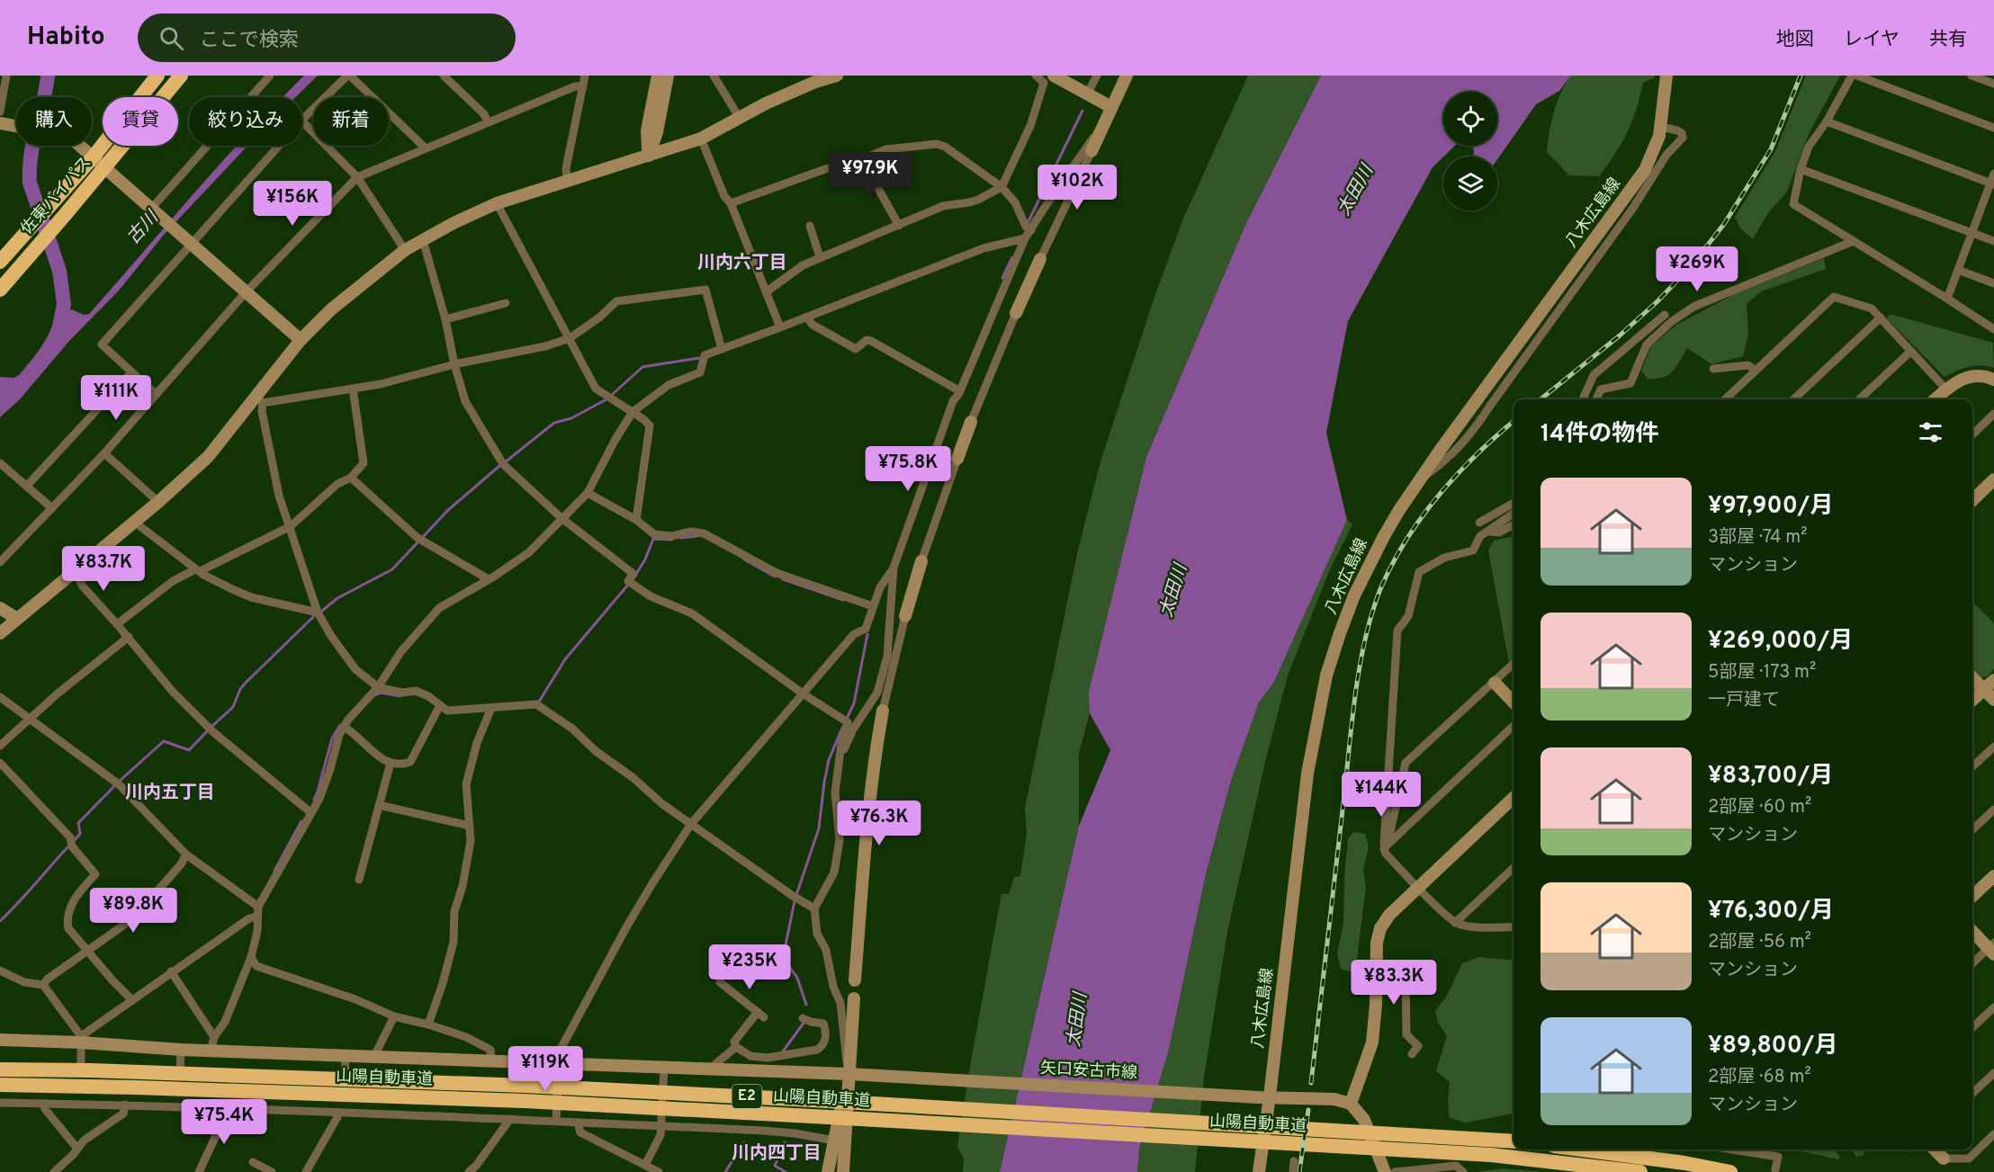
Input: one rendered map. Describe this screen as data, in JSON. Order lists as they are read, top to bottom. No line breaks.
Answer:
{"streets":{"highway":["佐東バイパス","山陽自動車道","E2"],"street":["八木広島線","矢口安古市線"]},"crossings":[["八木広島線","矢口安古市線"]],"districts":["川内六丁目","川内五丁目","川内四丁目"],"water":["太田川","古川"],"page":{"header":"Habito","search":"ここで検索","nav":["地図","レイヤ","共有"],"chip":["購入","賃貸","絞り込み","新着"],"price":["¥97.9K","¥102K","¥156K","¥269K","¥111K","¥75.8K","¥83.7K","¥144K","¥76.3K","¥89.8K","¥235K","¥83.3K","¥119K","¥75.4K"],"heading":"14件の物件","list":[{"name":"¥97,900/月","note":"3部屋 · 74 m² · マンション"},{"name":"¥269,000/月","note":"5部屋 · 173 m² · 一戸建て"},{"name":"¥83,700/月","note":"2部屋 · 60 m² · マンション"},{"name":"¥76,300/月","note":"2部屋 · 56 m² · マンション"},{"name":"¥89,800/月","note":"2部屋 · 68 m² · マンション"}]}}
